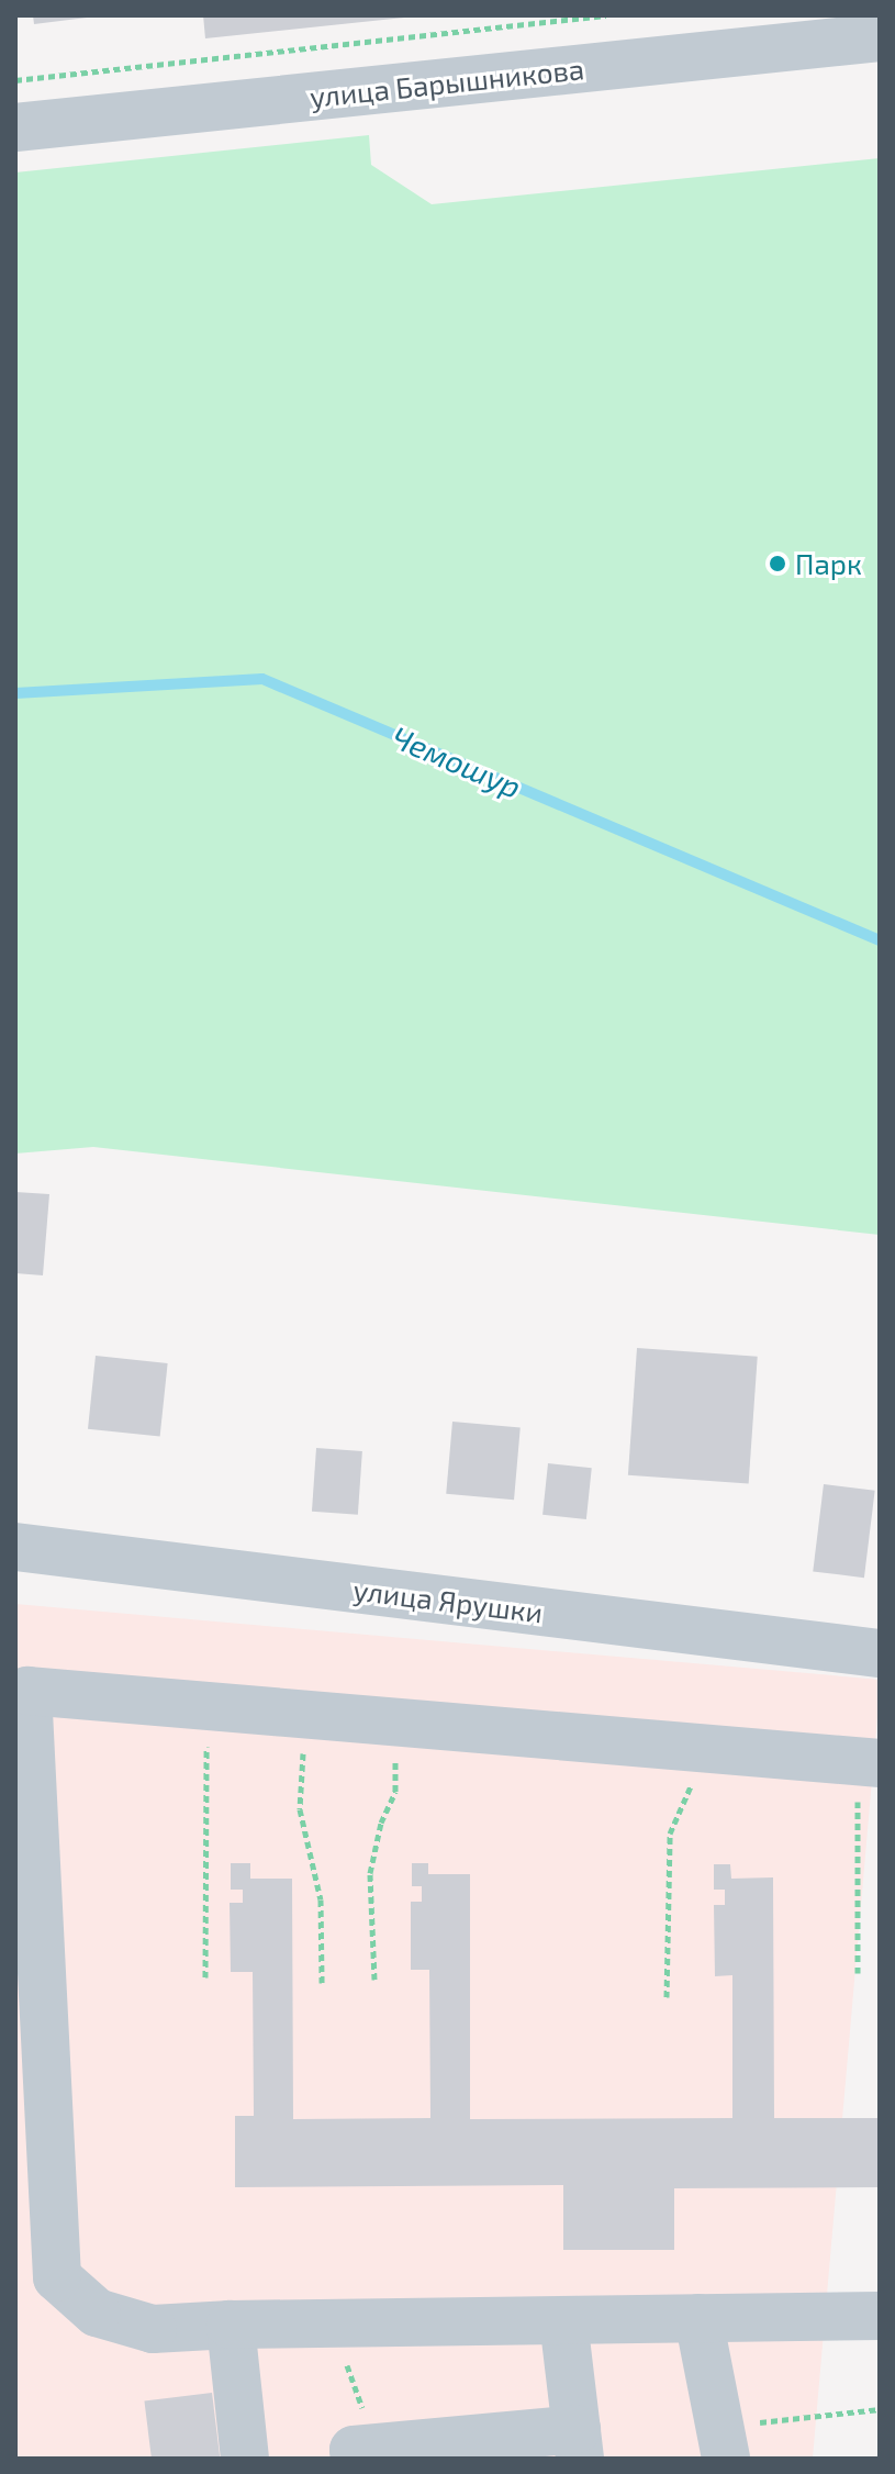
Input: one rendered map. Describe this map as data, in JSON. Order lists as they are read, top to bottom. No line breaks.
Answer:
{"streets":{"street":["улица Барышникова","улица Ярушки"]},"water":["Чемошур"],"places":["Парк"]}
